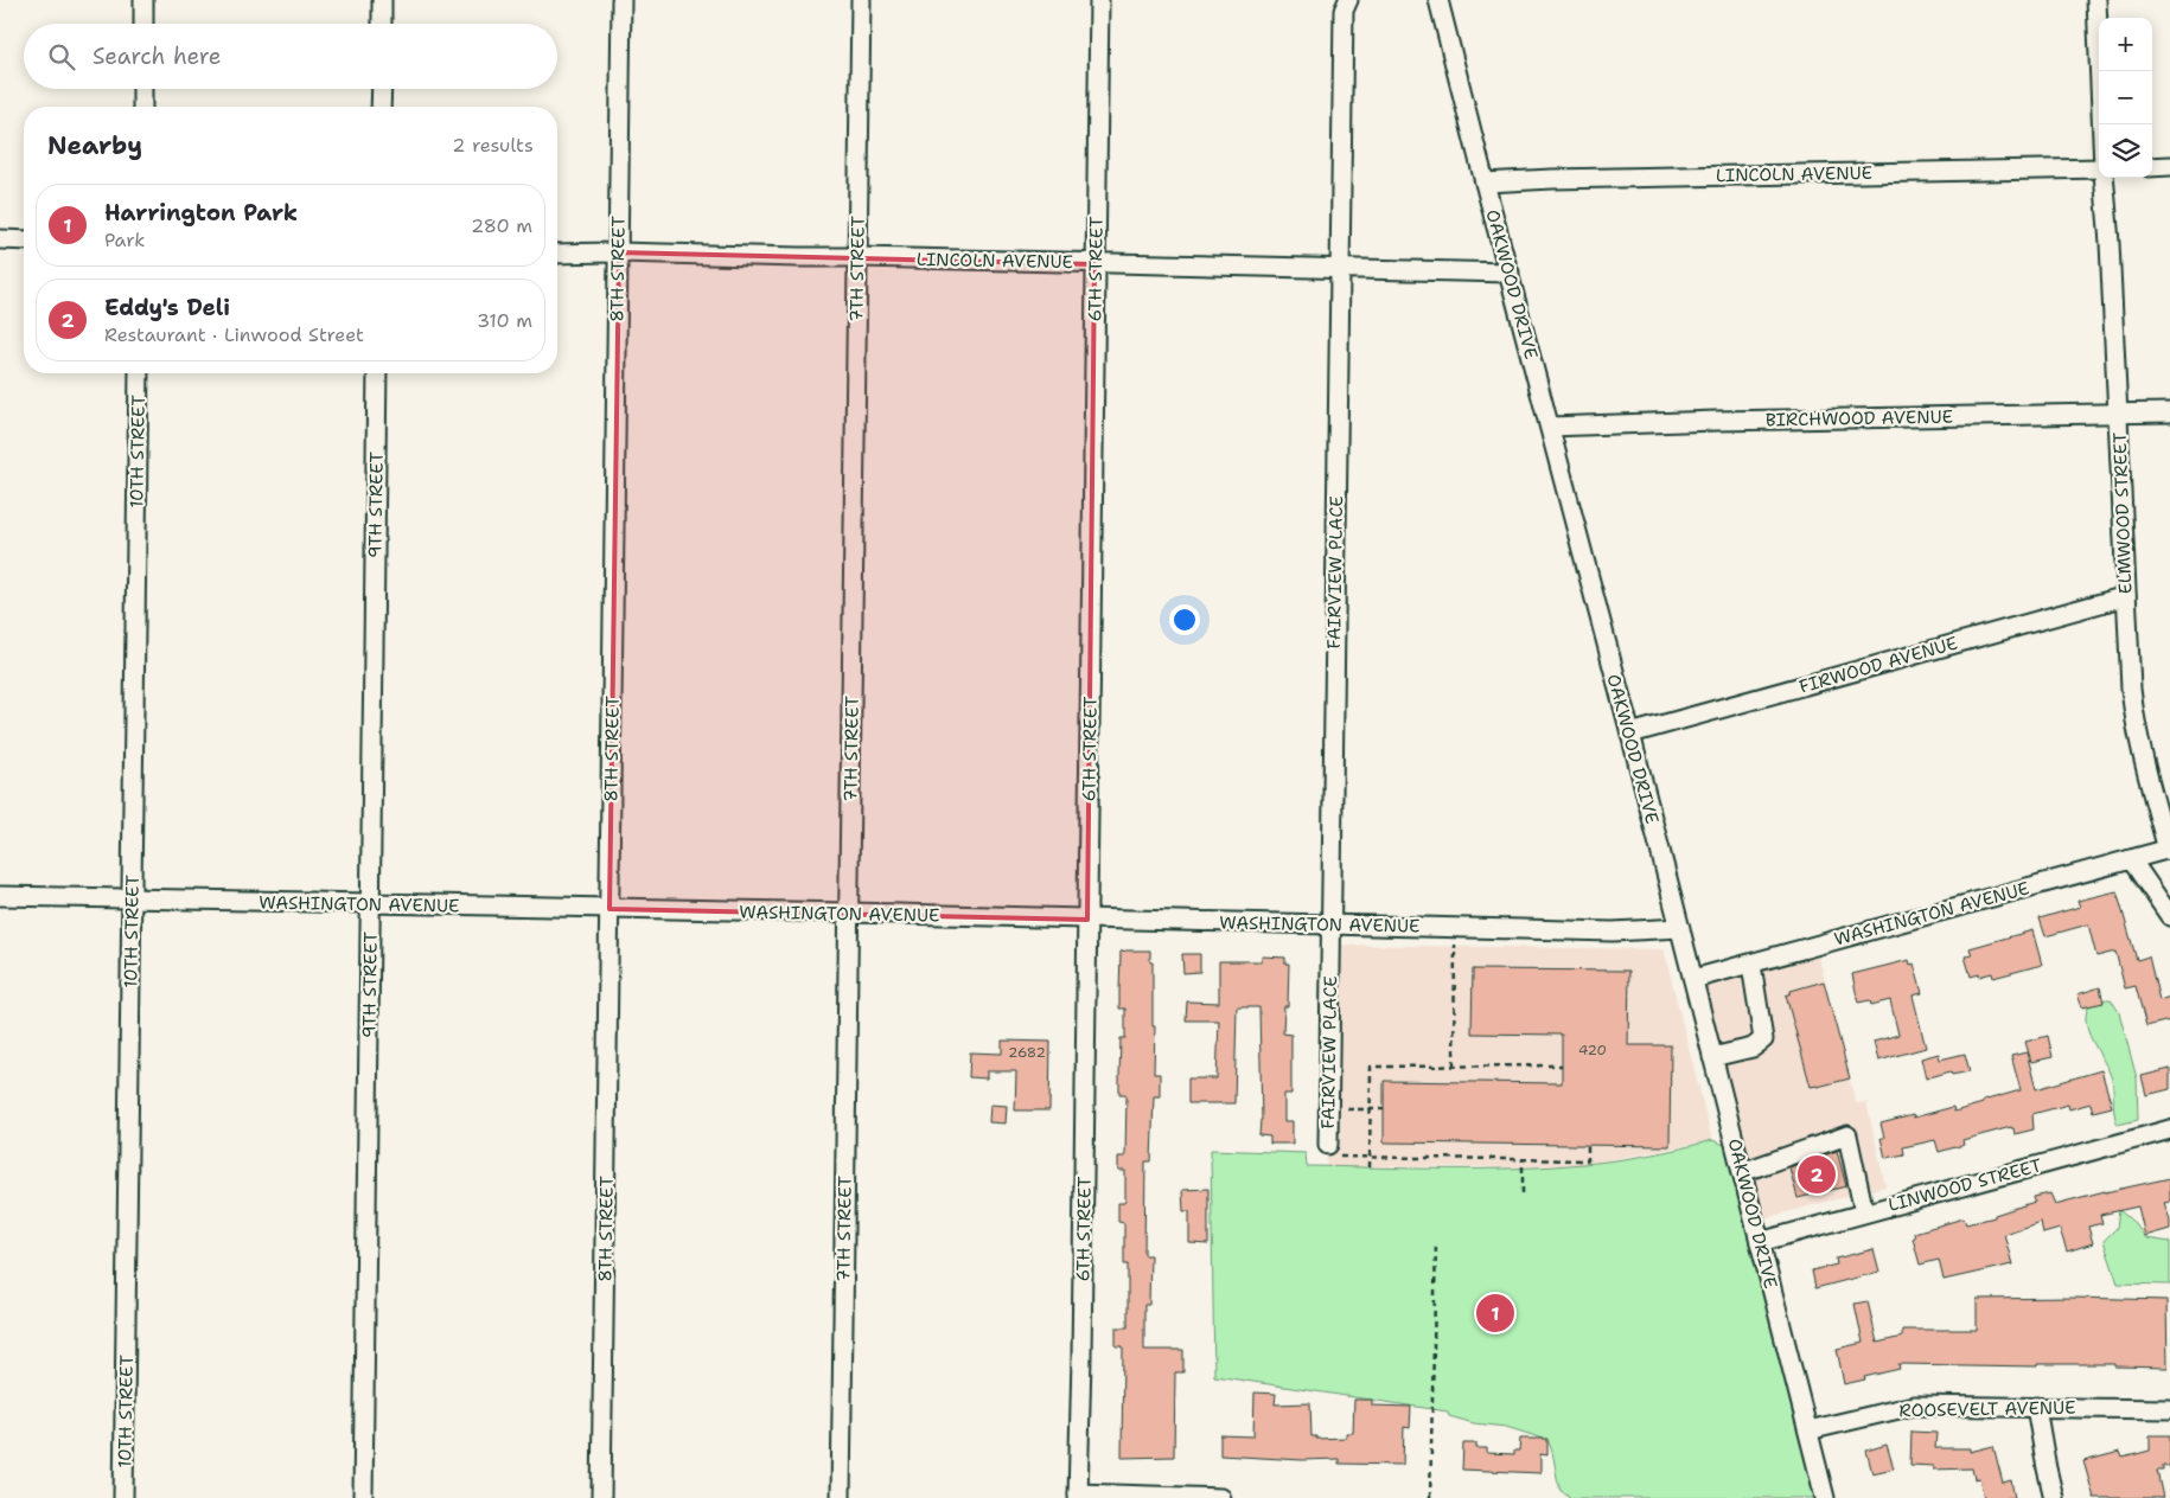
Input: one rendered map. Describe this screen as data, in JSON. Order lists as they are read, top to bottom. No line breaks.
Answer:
{"streets":{"street":["LINCOLN AVENUE","8TH STREET","7TH STREET","6TH STREET","OAKWOOD DRIVE","BIRCHWOOD AVENUE","10TH STREET","9TH STREET","ELMWOOD STREET","FAIRVIEW PLACE","FIRWOOD AVENUE","WASHINGTON AVENUE","LINWOOD STREET","ROOSEVELT AVENUE"]},"crossings":[["LINCOLN AVENUE","8TH STREET"],["LINCOLN AVENUE","7TH STREET"],["LINCOLN AVENUE","6TH STREET"],["LINCOLN AVENUE","OAKWOOD DRIVE"],["LINCOLN AVENUE","FAIRVIEW PLACE"],["8TH STREET","WASHINGTON AVENUE"],["7TH STREET","WASHINGTON AVENUE"],["6TH STREET","WASHINGTON AVENUE"],["OAKWOOD DRIVE","BIRCHWOOD AVENUE"],["OAKWOOD DRIVE","FIRWOOD AVENUE"],["OAKWOOD DRIVE","WASHINGTON AVENUE"],["OAKWOOD DRIVE","LINWOOD STREET"],["OAKWOOD DRIVE","ROOSEVELT AVENUE"],["BIRCHWOOD AVENUE","ELMWOOD STREET"],["10TH STREET","WASHINGTON AVENUE"],["9TH STREET","WASHINGTON AVENUE"],["ELMWOOD STREET","FIRWOOD AVENUE"],["ELMWOOD STREET","WASHINGTON AVENUE"],["FAIRVIEW PLACE","WASHINGTON AVENUE"]],"house_numbers":["420","2682"],"page":{"map_buttons":["+","−"],"search":"Search here","heading":["Nearby","2 results"],"list":[{"mark":"1","name":"Harrington Park","note":"Park","value":"280 m"},{"mark":"2","name":"Eddy's Deli","note":"Restaurant · Linwood Street","value":"310 m"}],"pins":["2","1"]}}
